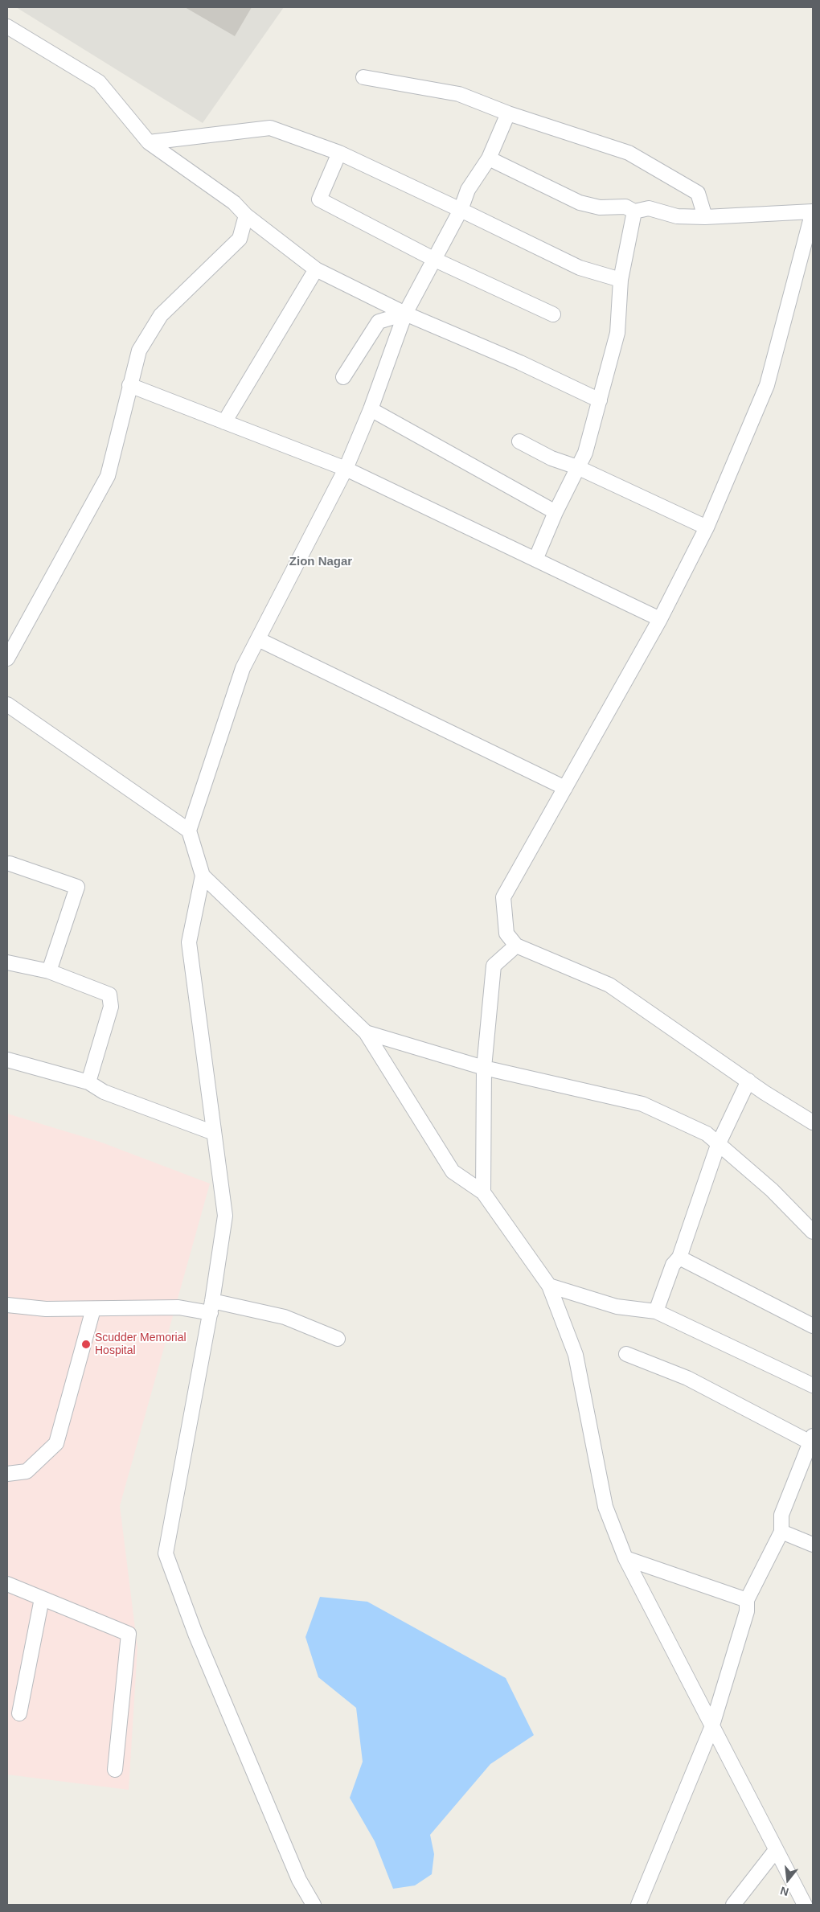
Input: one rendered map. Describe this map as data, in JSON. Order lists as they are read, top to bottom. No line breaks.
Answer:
{"districts":["Zion Nagar"],"places":["Scudder Memorial Hospital"],"north":"bottom"}
